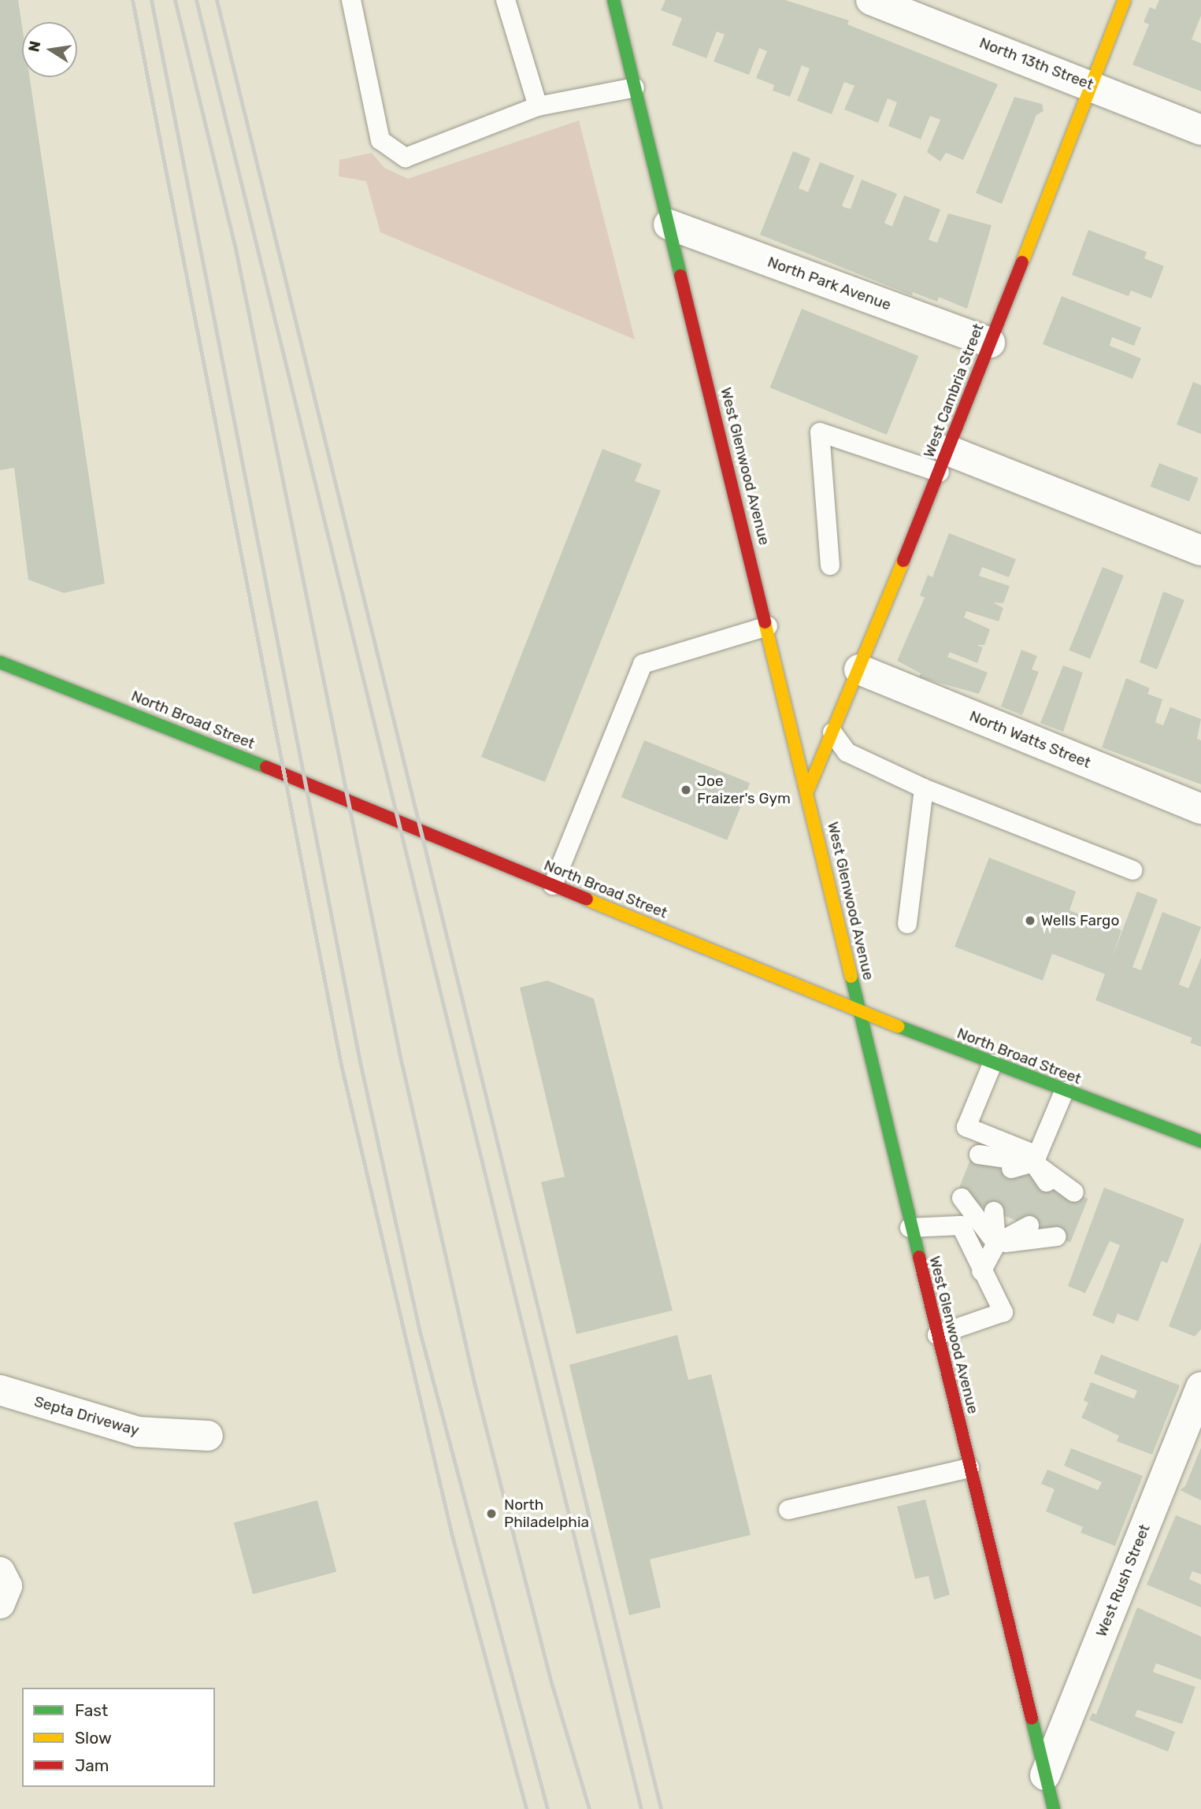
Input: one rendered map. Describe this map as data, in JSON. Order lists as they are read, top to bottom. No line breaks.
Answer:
{"streets":{"main road":["West Cambria Street","West Glenwood Avenue","North Broad Street"],"street":["North 13th Street","North Park Avenue","North Watts Street","Septa Driveway","West Rush Street"]},"crossings":[["North 13th Street","West Cambria Street"],["North Park Avenue","West Cambria Street"],["North Park Avenue","West Glenwood Avenue"],["West Cambria Street","West Glenwood Avenue"],["West Cambria Street","North Watts Street"],["West Glenwood Avenue","North Broad Street"],["West Glenwood Avenue","West Rush Street"]],"places":["Joe Fraizer's Gym","Wells Fargo","North Philadelphia"],"legend":["Fast","Slow","Jam"],"north":"left"}
